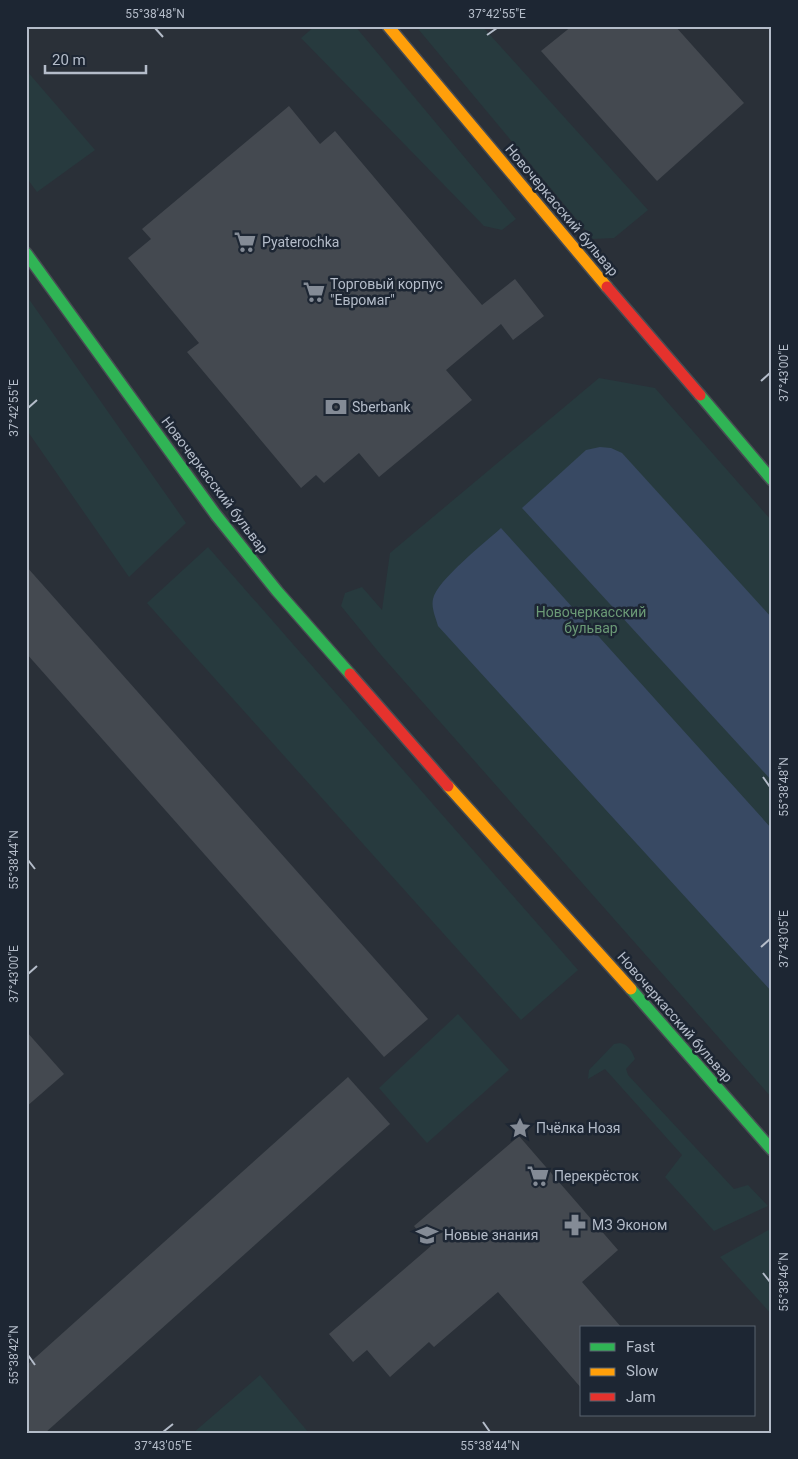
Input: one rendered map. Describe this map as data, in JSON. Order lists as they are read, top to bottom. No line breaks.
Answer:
{"streets":{"street":["Новочеркасский бульвар"]},"parks":["Новочеркасский бульвар"],"places":{"supermarket":["Pyaterochka","Торговый корпус \"Евромаг\"","Перекрёсток"],"bank":["Sberbank"],"place":["Пчёлка Нозя"],"pharmacy":["МЗ Эконом"],"school or university":["Новые знания"]},"legend":["Fast","Slow","Jam"],"scale_bar":"20 m","coordinates":["55°38'48\"N","37°42'55\"E","37°43'00\"E","55°38'44\"N","37°43'05\"E","55°38'46\"N","55°38'42\"N"]}
